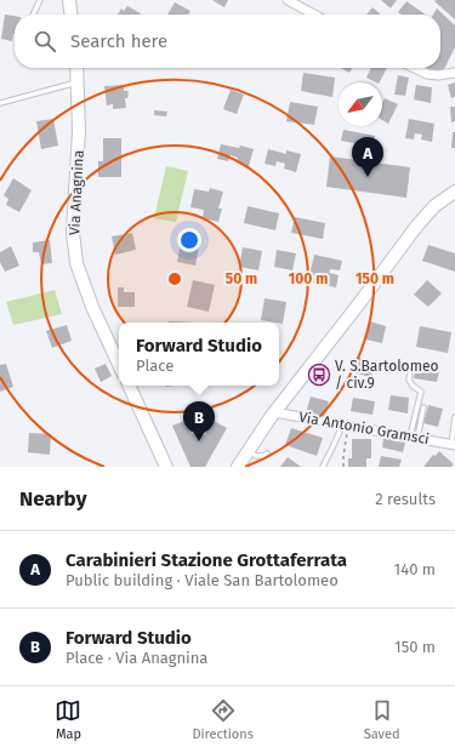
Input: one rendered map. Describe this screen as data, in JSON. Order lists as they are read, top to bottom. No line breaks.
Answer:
{"streets":{"main road":["Via Anagnina"],"street":["Via Antonio Gramsci"]},"places":{"bus stop":["V. S.Bartolomeo / civ.9"]},"north":"bottom left","page":{"search":"Search here","pins":["A","B"],"popup":["Forward Studio","Place"],"heading":["Nearby","2 results"],"list":[{"mark":"A","name":"Carabinieri Stazione Grottaferrata","note":"Public building · Viale San Bartolomeo","value":"140 m"},{"mark":"B","name":"Forward Studio","note":"Place · Via Anagnina","value":"150 m"}],"nav":["Map","Directions","Saved"]},"rings":["50 m","100 m","150 m"]}
